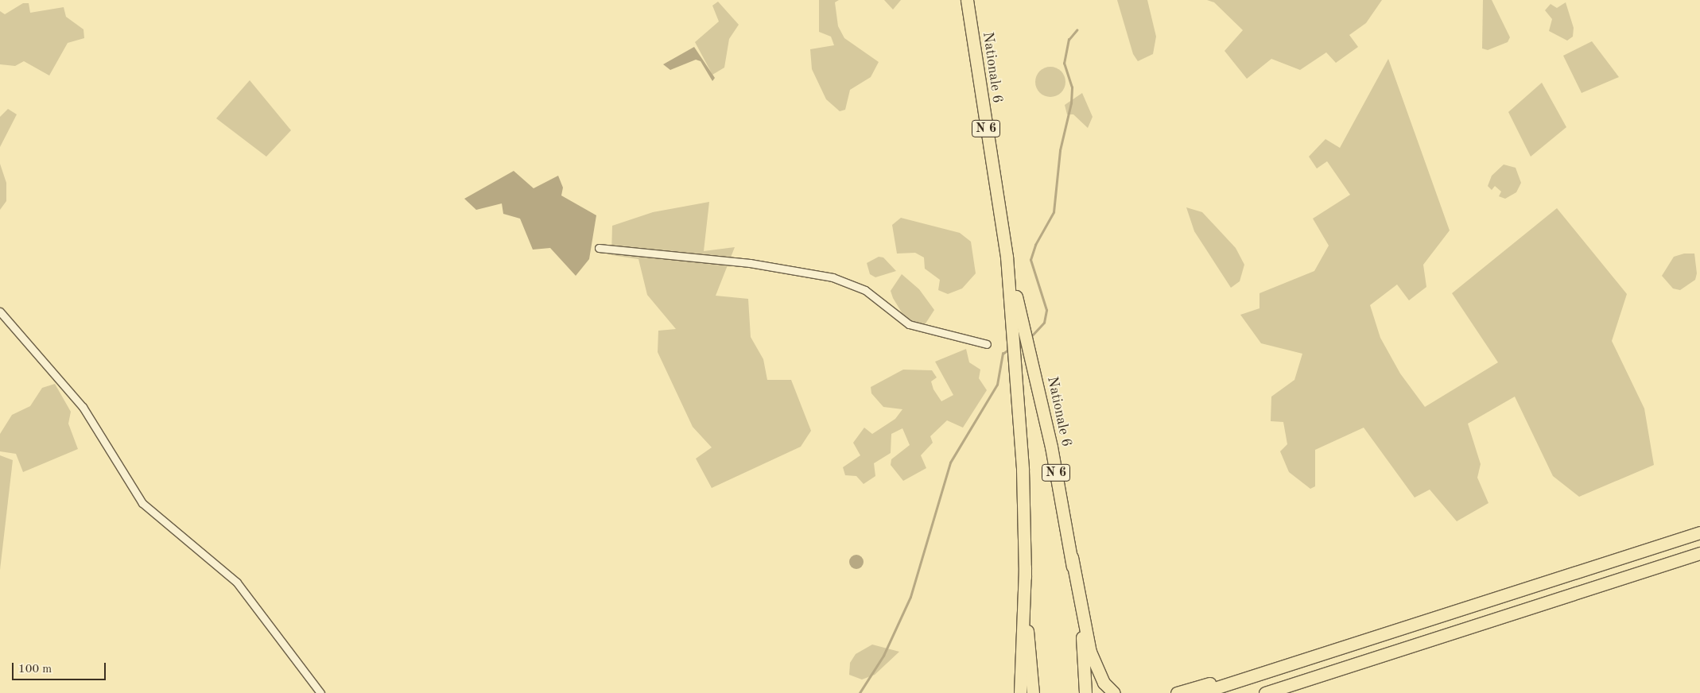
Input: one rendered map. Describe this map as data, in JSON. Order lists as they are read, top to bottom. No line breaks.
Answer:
{"streets":{"main road":["Nationale 6","N 6"]},"scale_bar":"100 m"}
